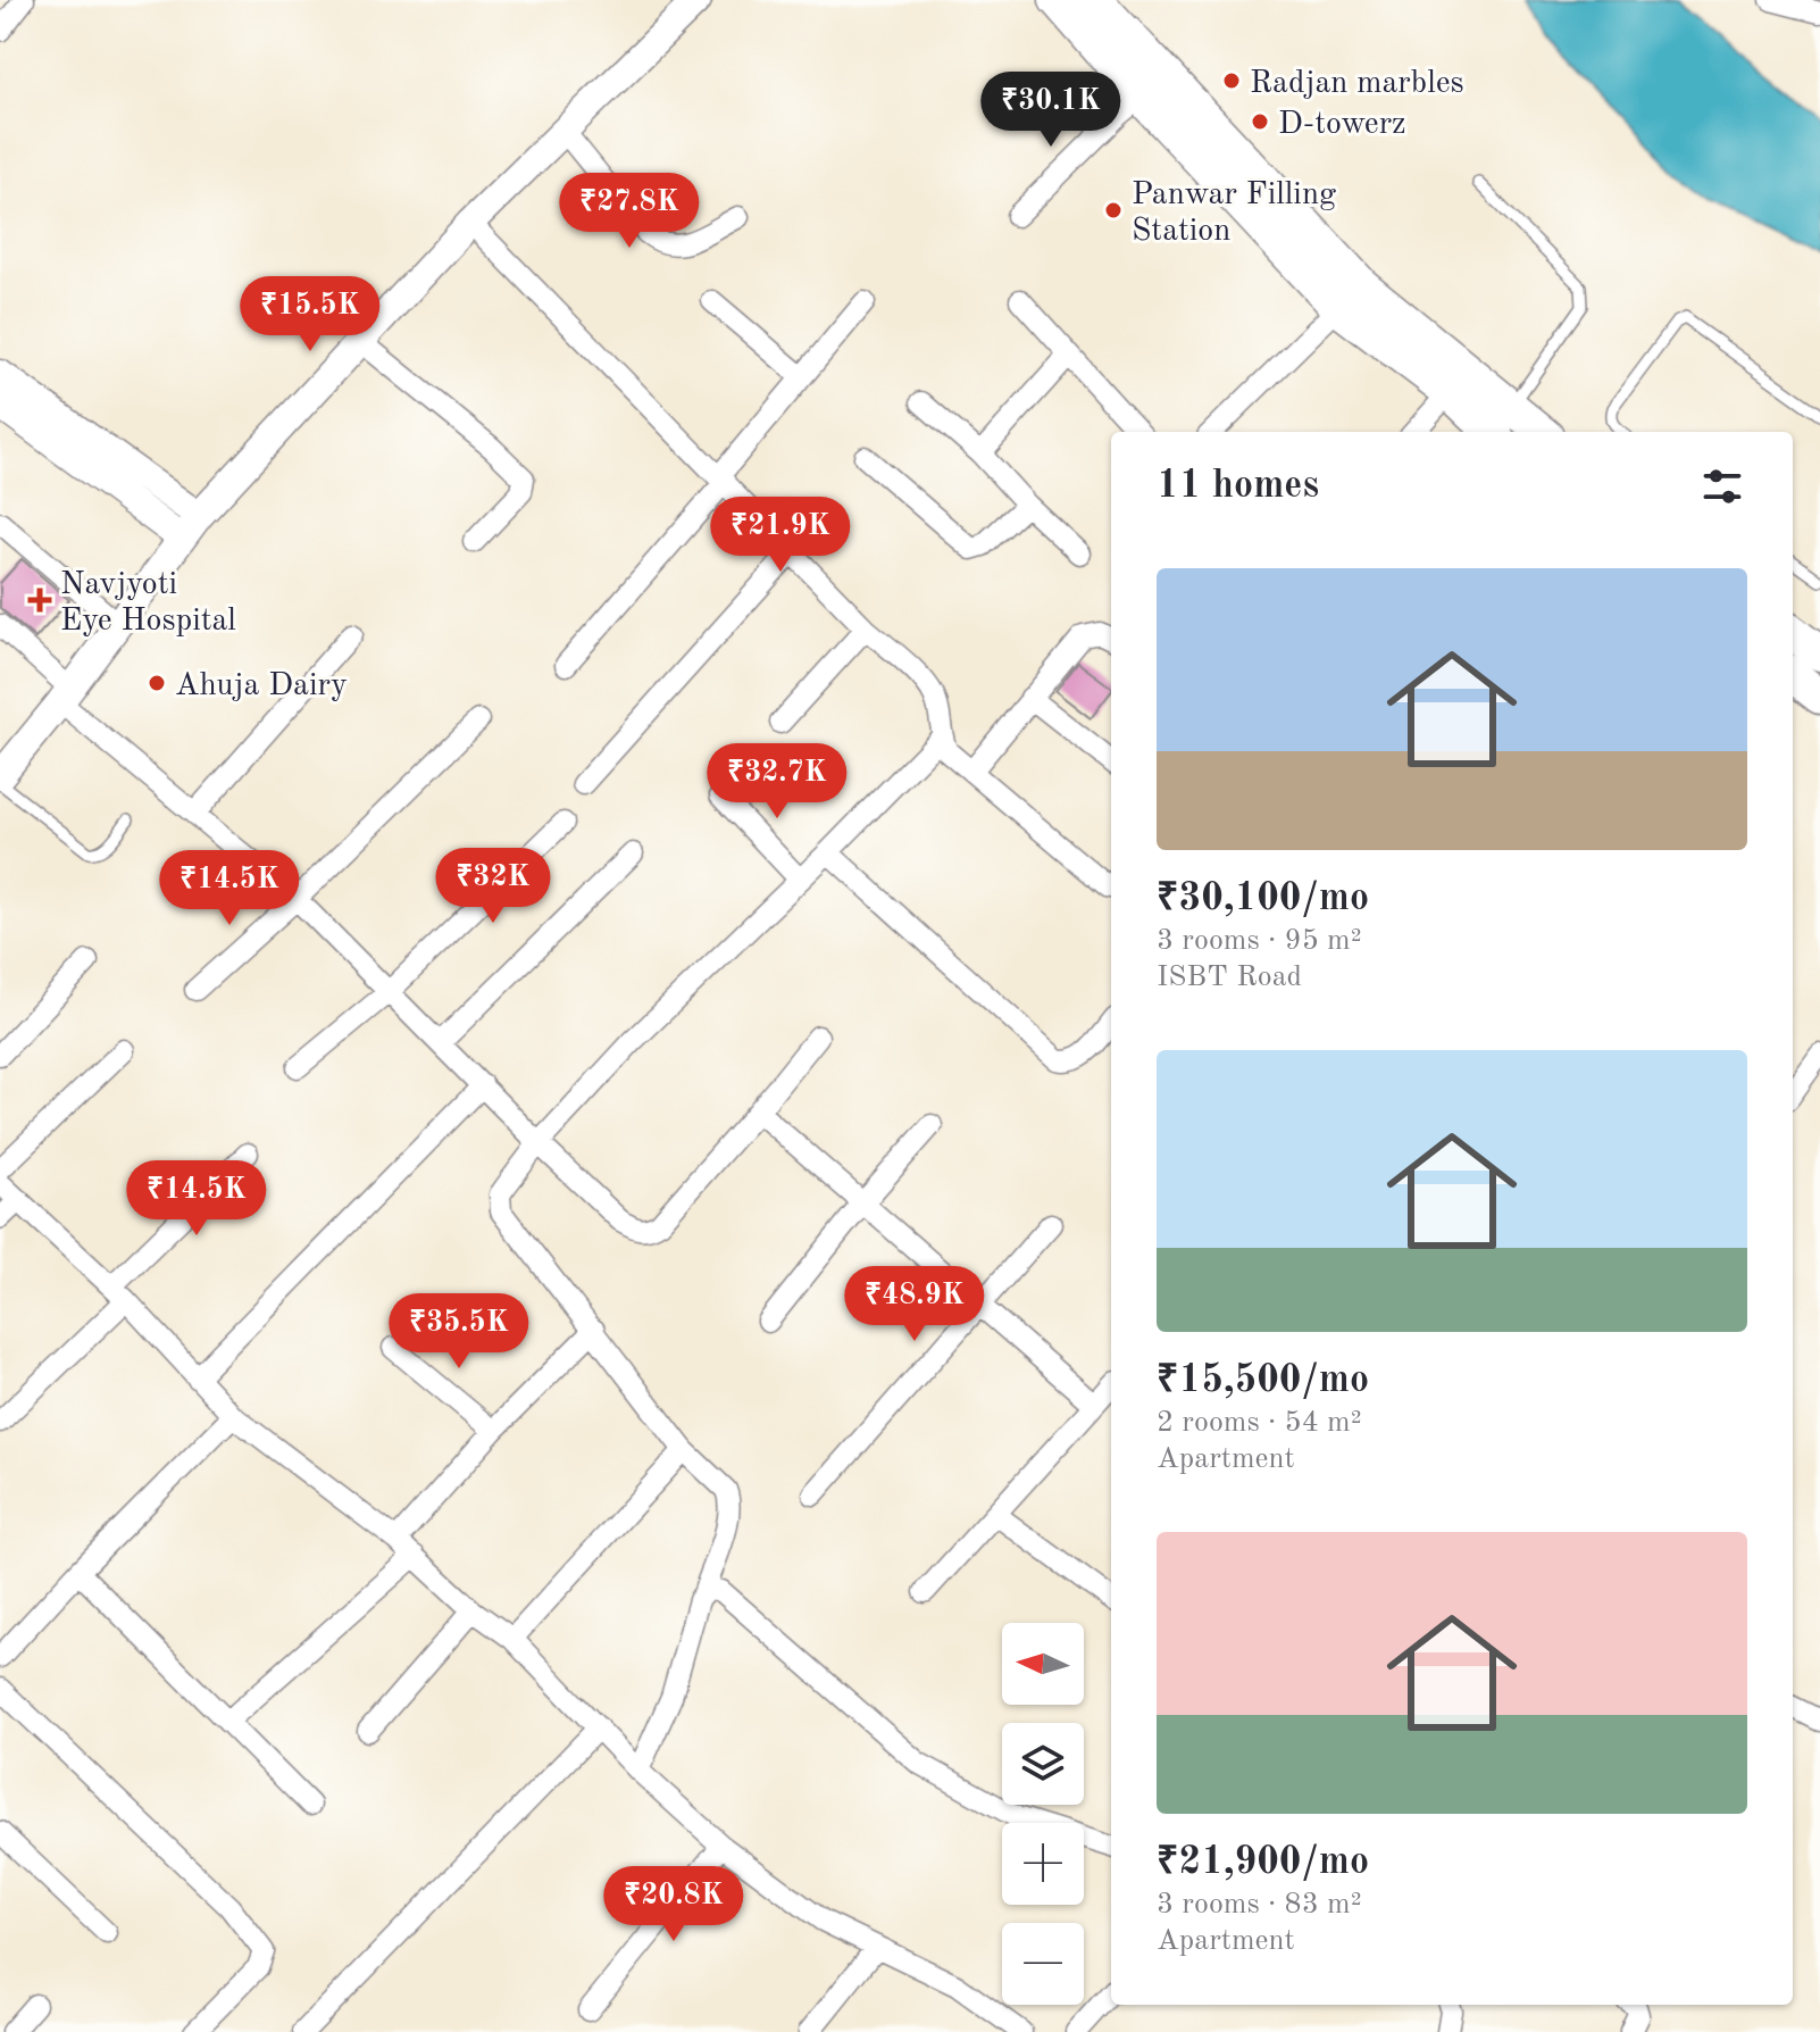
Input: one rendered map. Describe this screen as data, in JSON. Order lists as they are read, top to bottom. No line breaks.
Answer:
{"places":{"other":["Radjan marbles","D-towerz","Panwar Filling Station","Ahuja Dairy"],"health":["Navjyoti Eye Hospital"]},"north":"left","page":{"price":["₹30.1K","₹27.8K","₹15.5K","₹21.9K","₹32.7K","₹32K","₹14.5K","₹14.5K","₹48.9K","₹35.5K","₹20.8K"],"heading":"11 homes","list":[{"name":"₹30,100/mo","note":"3 rooms · 95 m² · ISBT Road"},{"name":"₹15,500/mo","note":"2 rooms · 54 m² · Apartment"},{"name":"₹21,900/mo","note":"3 rooms · 83 m² · Apartment"}],"map_buttons":["+","−"]}}
